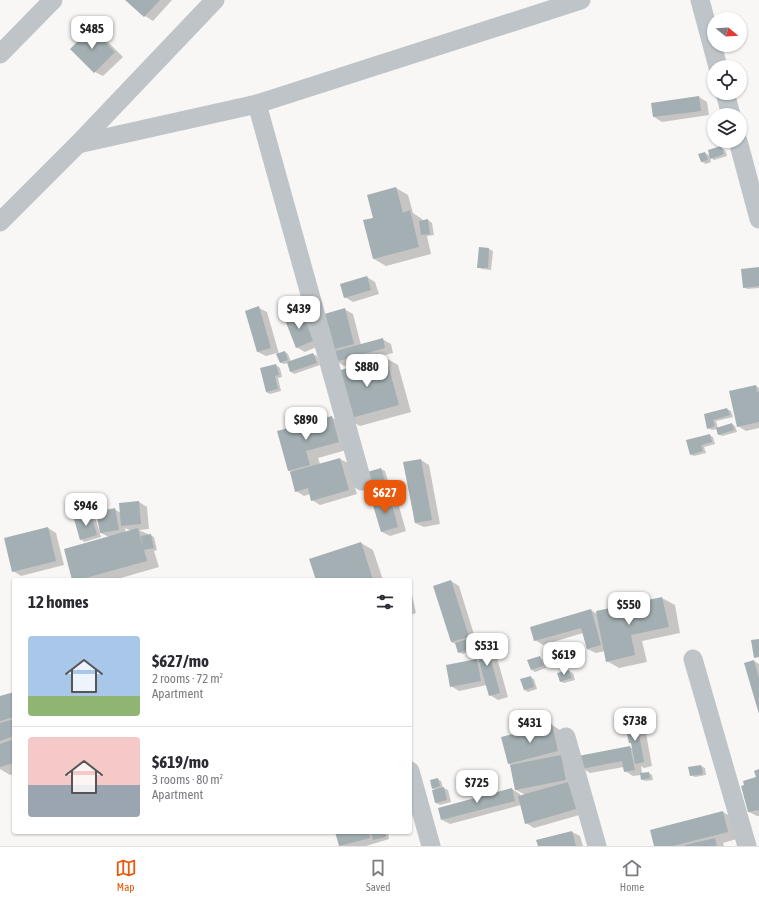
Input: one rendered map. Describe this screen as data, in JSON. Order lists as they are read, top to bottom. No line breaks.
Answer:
{"north":"right","page":{"price":["$485","$439","$880","$890","$627","$946","$550","$531","$619","$738","$431","$725"],"heading":"12 homes","list":[{"name":"$627/mo","note":"2 rooms · 72 m² · Apartment"},{"name":"$619/mo","note":"3 rooms · 80 m² · Apartment"}],"tabs":["Map","Saved","Home"]}}
